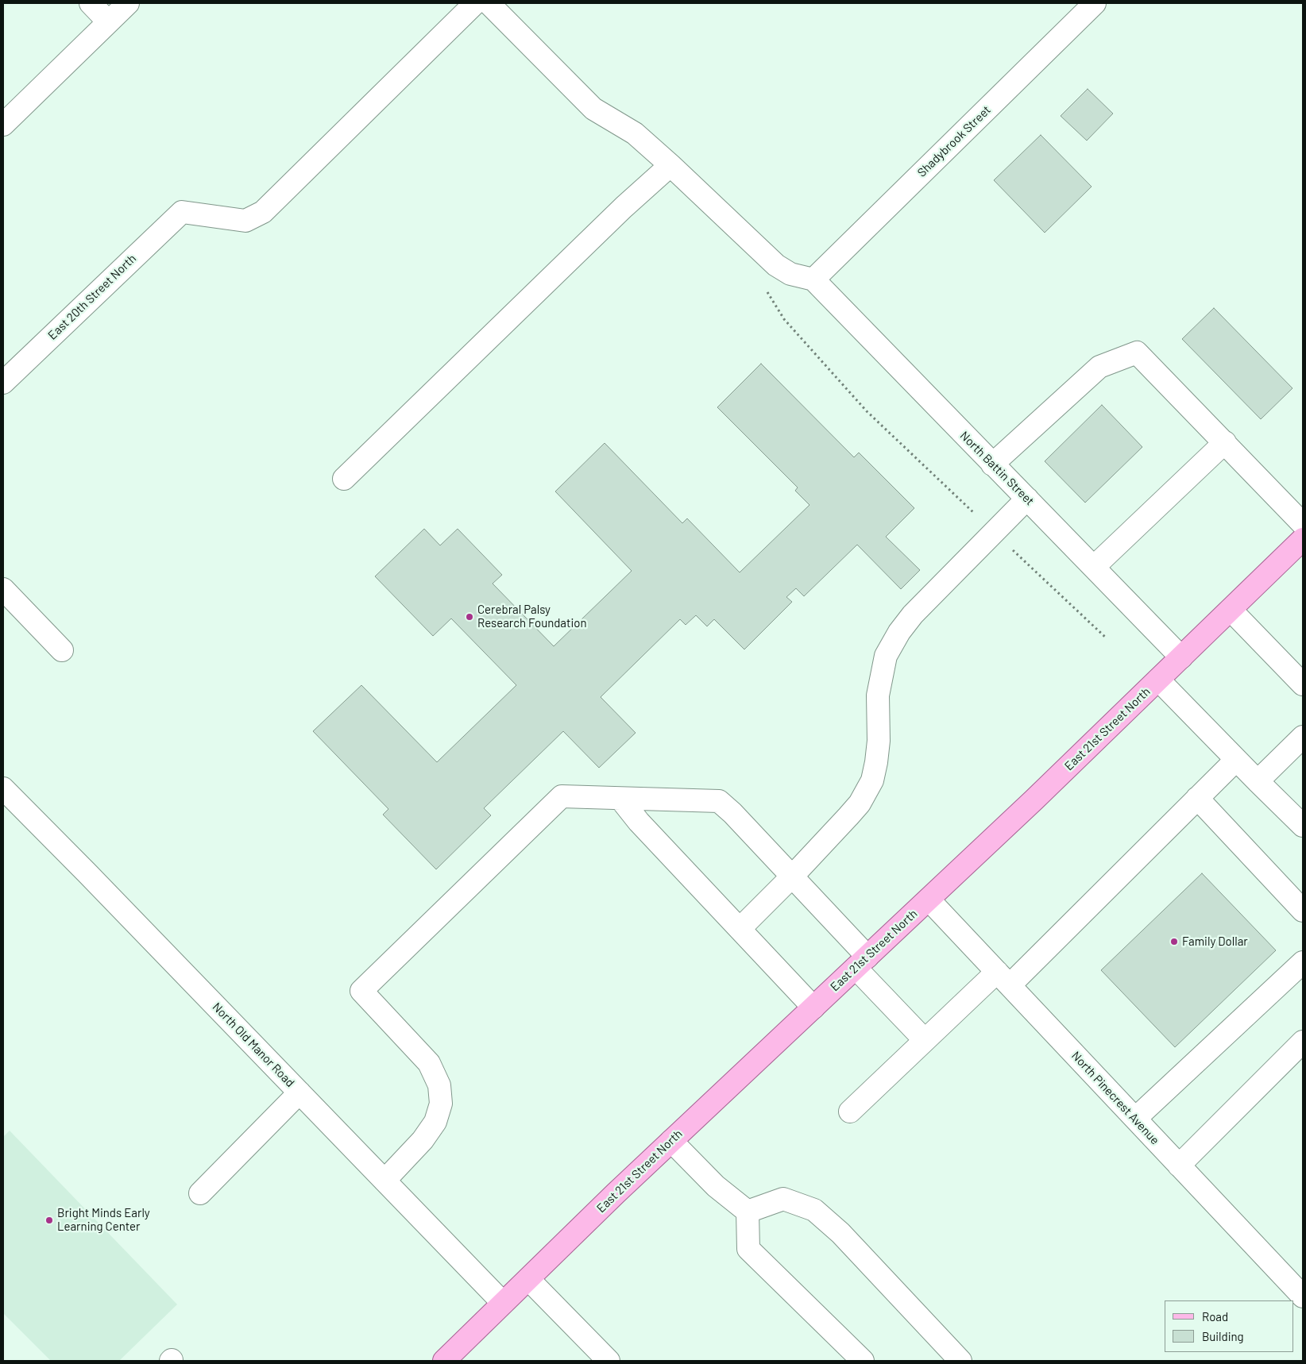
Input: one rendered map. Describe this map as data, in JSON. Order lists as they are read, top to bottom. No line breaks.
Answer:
{"streets":{"main road":["East 21st Street North"],"street":["Shadybrook Street","East 20th Street North","North Battin Street","North Old Manor Road","North Pinecrest Avenue"]},"crossings":[["Shadybrook Street","North Battin Street"],["North Battin Street","East 21st Street North"],["East 21st Street North","North Old Manor Road"],["East 21st Street North","North Pinecrest Avenue"]],"places":["Cerebral Palsy Research Foundation","Family Dollar","Bright Minds Early Learning Center"],"legend":["Road","Building"]}
